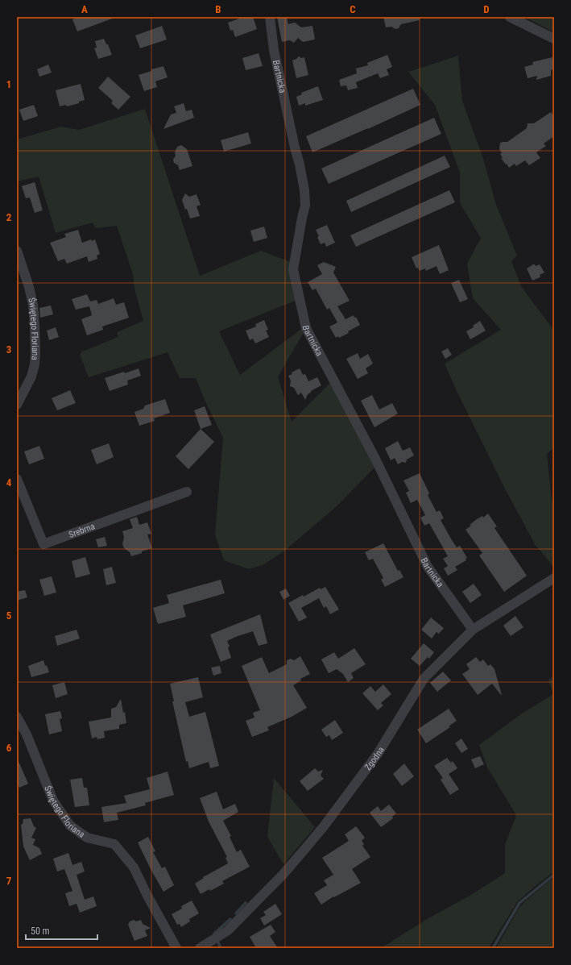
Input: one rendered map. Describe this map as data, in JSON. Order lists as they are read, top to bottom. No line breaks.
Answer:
{"streets":{"street":["Bartnicka","Świętego Floriana","Srebrna","Zgodna"]},"crossings":[["Bartnicka","Zgodna"]],"scale_bar":"50 m","grid":{"columns":["A","B","C","D"],"rows":["1","2","3","4","5","6","7"]}}
